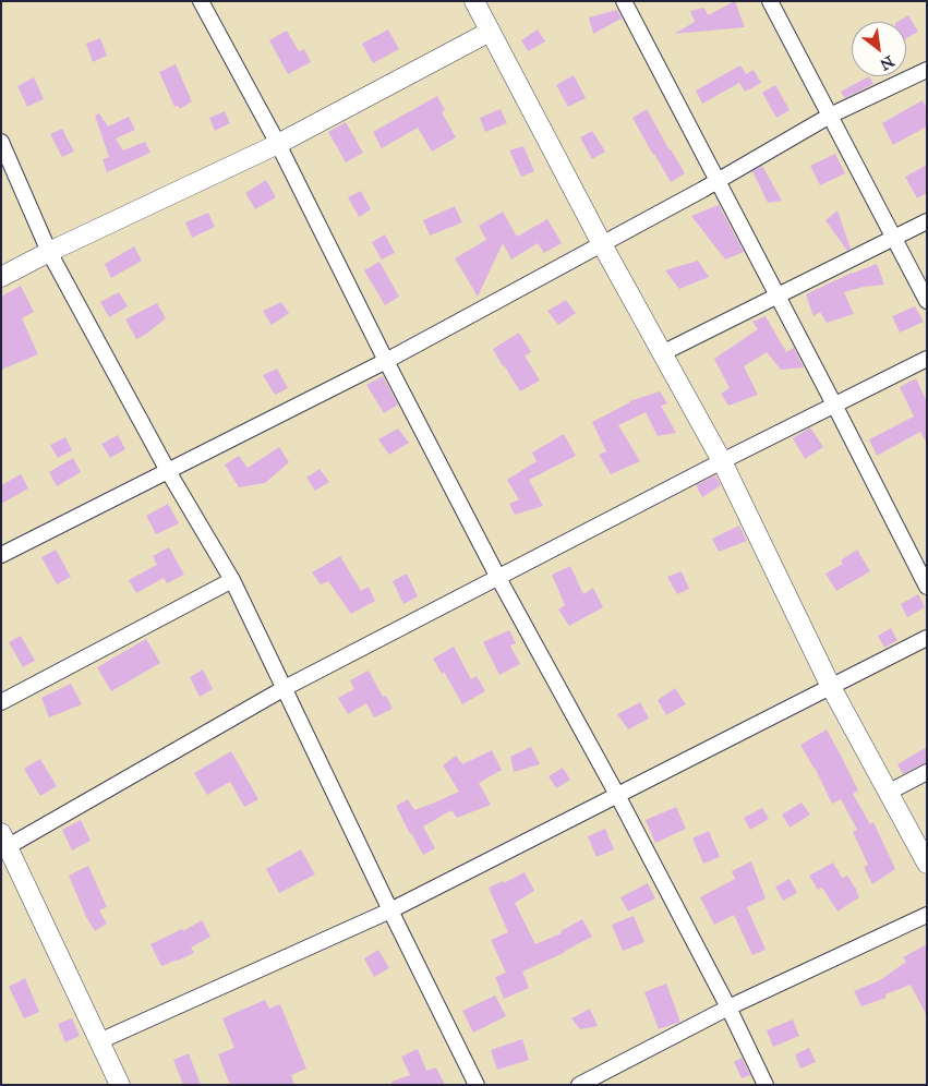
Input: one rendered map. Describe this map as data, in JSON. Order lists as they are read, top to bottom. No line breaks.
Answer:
{"north":"bottom right"}
